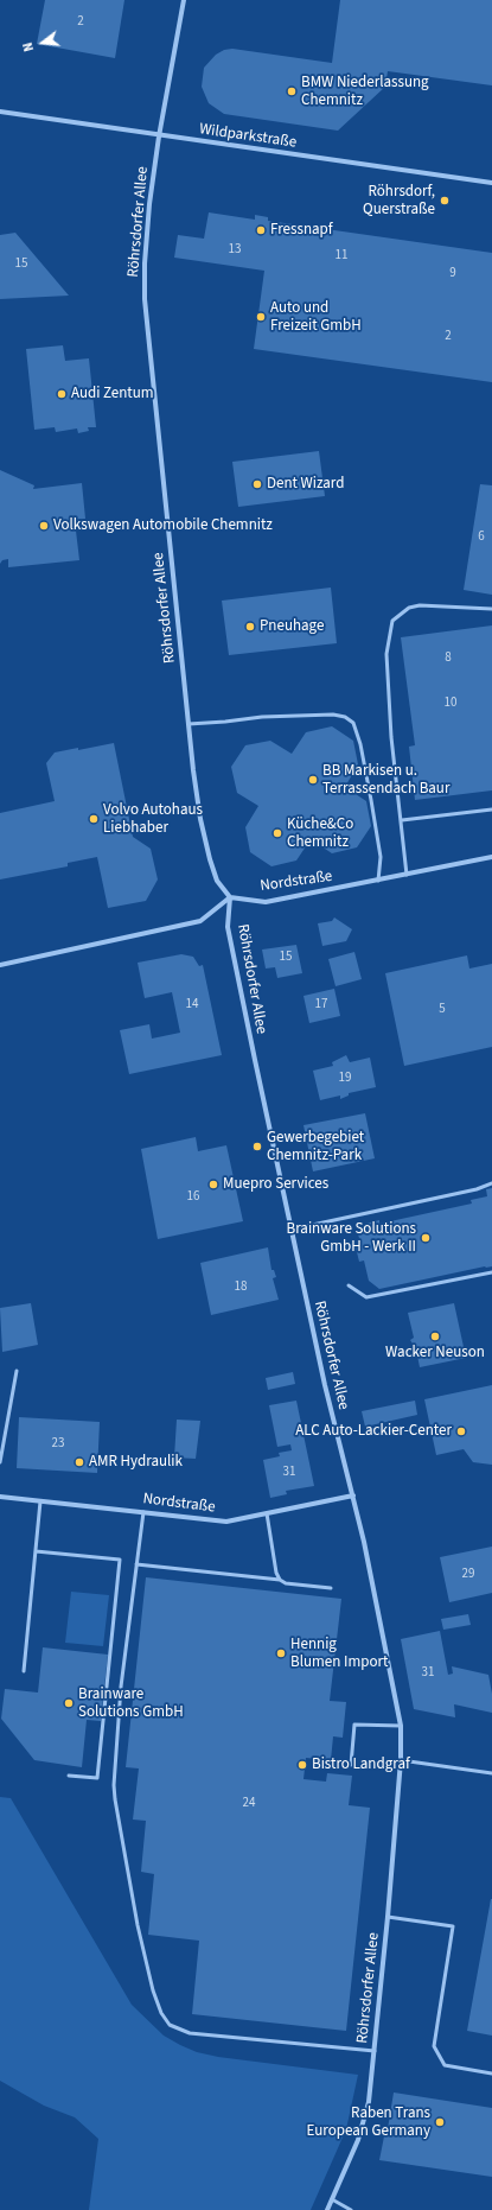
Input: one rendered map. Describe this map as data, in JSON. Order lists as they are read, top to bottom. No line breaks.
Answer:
{"streets":{"street":["Wildparkstraße","Röhrsdorfer Allee","Nordstraße"]},"crossings":[["Wildparkstraße","Röhrsdorfer Allee"],["Röhrsdorfer Allee","Nordstraße"]],"places":["BMW Niederlassung Chemnitz","Röhrsdorf, Querstraße","Fressnapf","Auto und Freizeit GmbH","Audi Zentum","Dent Wizard","Volkswagen Automobile Chemnitz","Pneuhage","BB Markisen u. Terrassendach Baur","Volvo Autohaus Liebhaber","Küche&Co Chemnitz","Gewerbegebiet Chemnitz-Park","Muepro Services","Brainware Solutions GmbH - Werk II","Wacker Neuson","ALC Auto-Lackier-Center","AMR Hydraulik","Hennig Blumen Import","Brainware Solutions GmbH","Bistro Landgraf","Raben Trans European Germany"],"house_numbers":["2","13","11","15","9","2","6","8","10","15","14","17","5","19","16","18","23","31","29","31","24"],"north":"left"}
